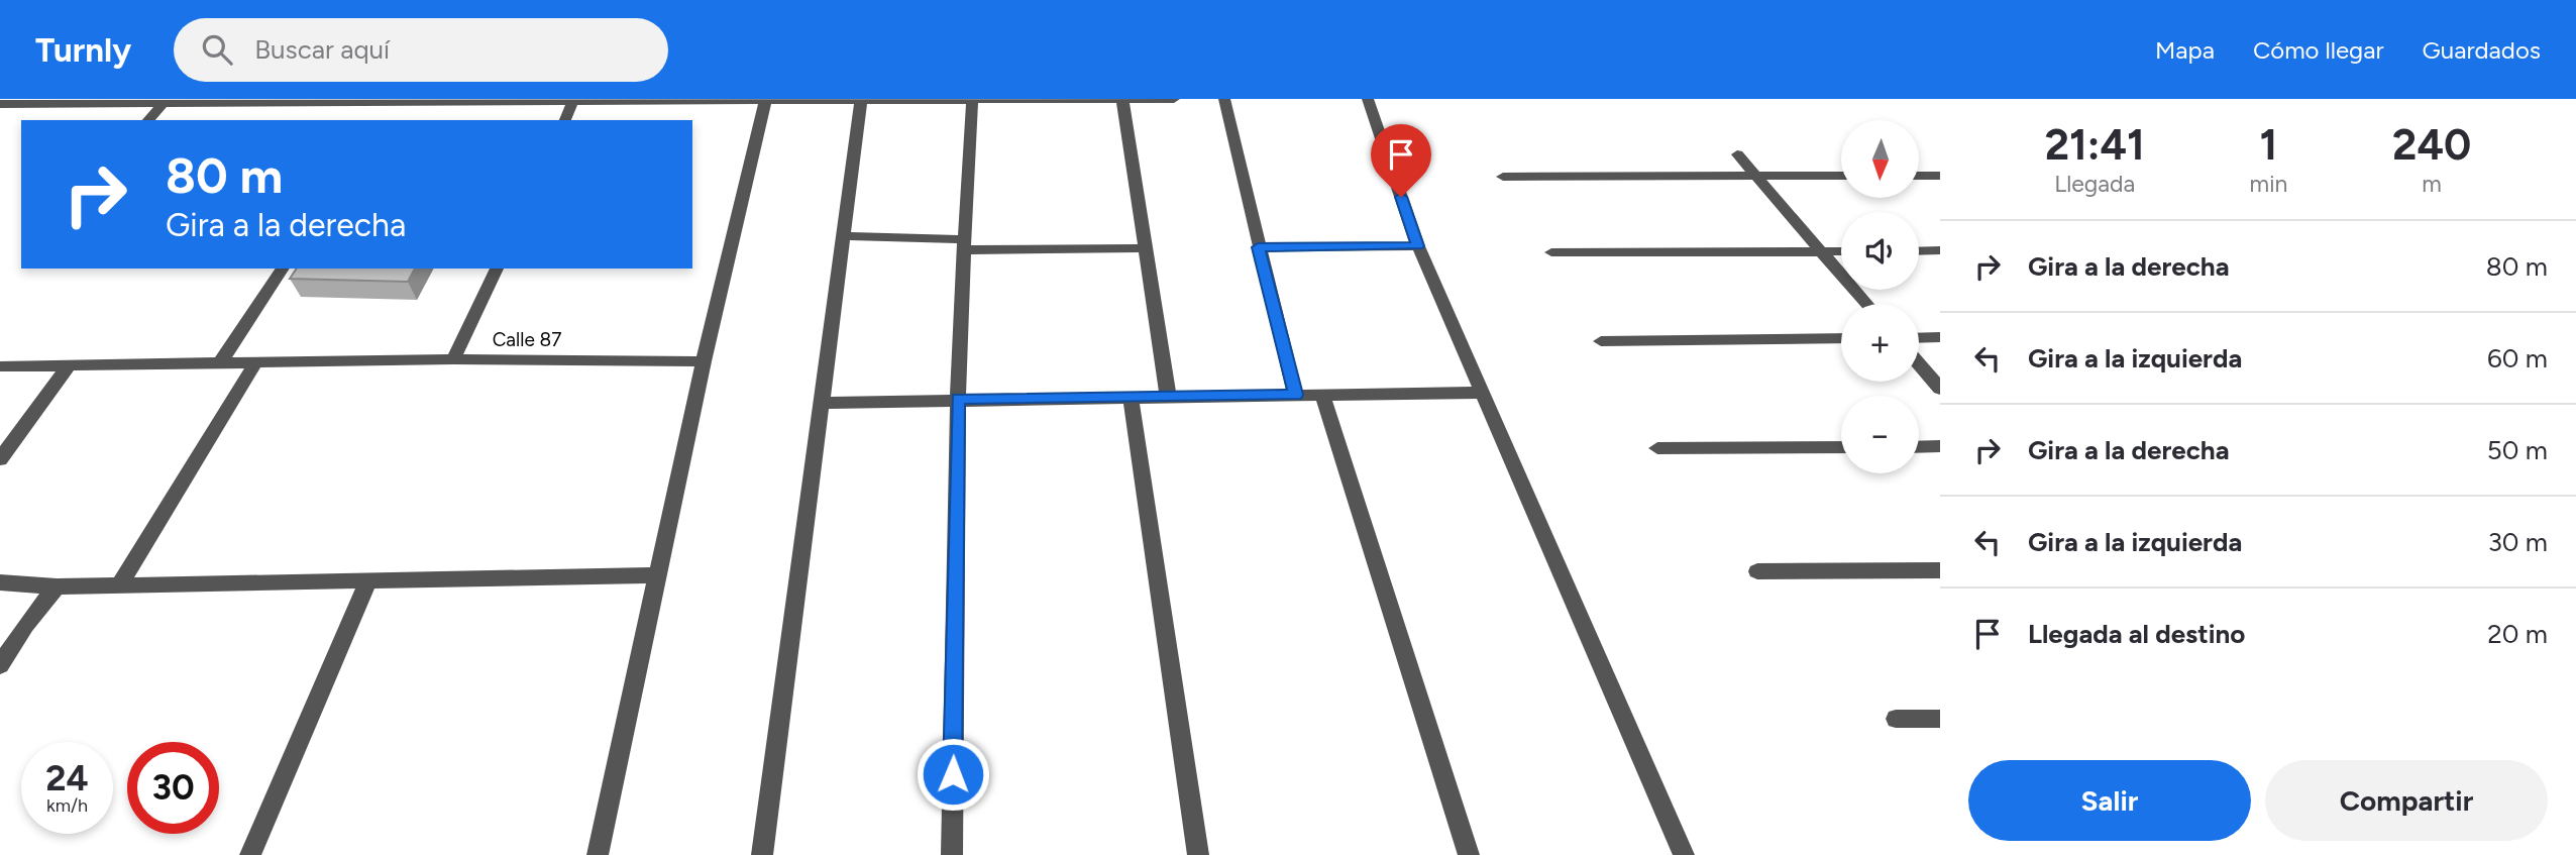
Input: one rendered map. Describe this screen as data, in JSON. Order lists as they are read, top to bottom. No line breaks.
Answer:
{"streets":{"street":["Calle 87"]},"north":"bottom","page":{"header":"Turnly","search":"Buscar aquí","nav":["Mapa","Cómo llegar","Guardados"],"eta":["21:41","Llegada","1","min","240","m"],"map_buttons":["+","−"],"turn":["80 m","Gira a la derecha"],"list":[{"name":"Gira a la derecha","value":"80 m"},{"name":"Gira a la izquierda","value":"60 m"},{"name":"Gira a la derecha","value":"50 m"},{"name":"Gira a la izquierda","value":"30 m"},{"name":"Llegada al destino","value":"20 m"}],"speed":"24 km/h","limit":"30","buttons":["Salir","Compartir"]}}
